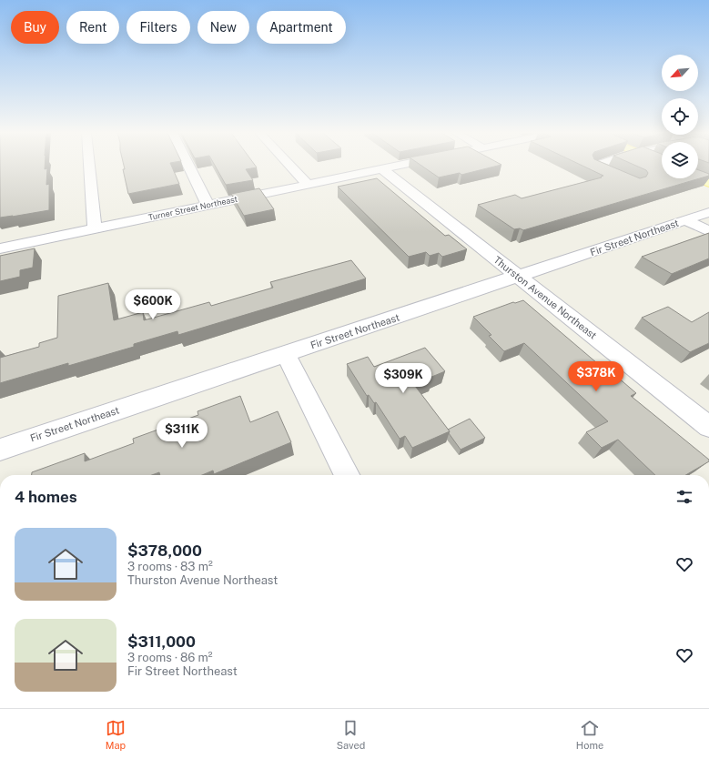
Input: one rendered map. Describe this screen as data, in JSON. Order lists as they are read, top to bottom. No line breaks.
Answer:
{"streets":{"street":["Turner Street Northeast","Fir Street Northeast","Thurston Avenue Northeast"]},"crossings":[["Turner Street Northeast","Thurston Avenue Northeast"],["Fir Street Northeast","Thurston Avenue Northeast"]],"north":"bottom left","page":{"chip":["Buy","Rent","Filters","New","Apartment"],"price":["$600K","$378K","$309K","$311K"],"heading":"4 homes","list":[{"name":"$378,000","note":"3 rooms · 83 m² · Thurston Avenue Northeast"},{"name":"$311,000","note":"3 rooms · 86 m² · Fir Street Northeast"}],"tabs":["Map","Saved","Home"]}}
